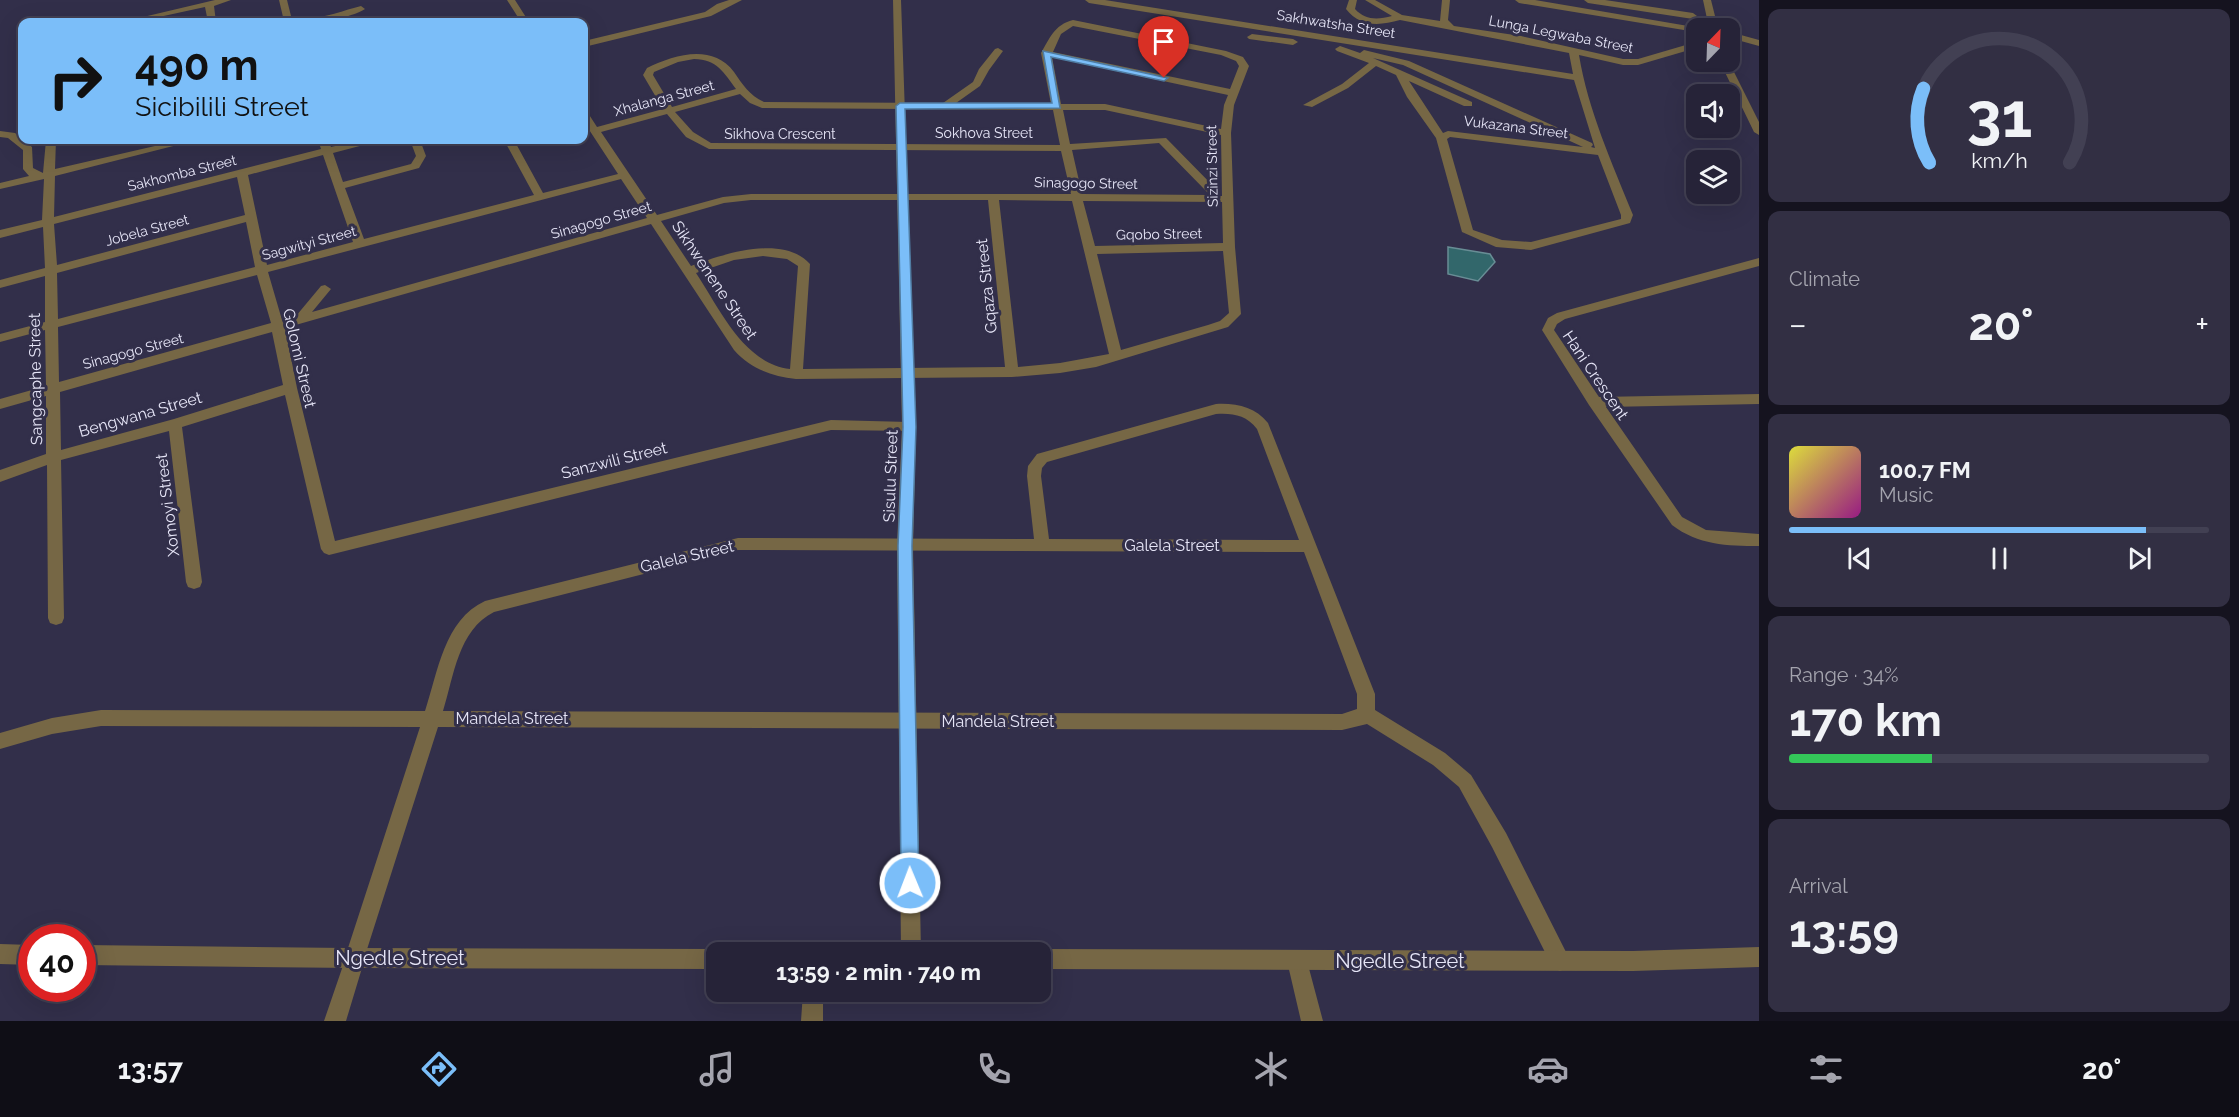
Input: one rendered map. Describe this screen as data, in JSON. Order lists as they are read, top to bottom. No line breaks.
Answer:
{"streets":{"street":["Sakhwatsha Street","Lunga Legwaba Street","Xhalanga Street","Vukazana Street","Sokhova Street","Sikhova Crescent","Sizinzi Street","Sakhomba Street","Sinagogo Street","Jobela Street","Gqobo Street","Sagwityi Street","Sikhwenene Street","Gqaza Street","Golomi Street","Hani Crescent","Sangcaphe Street","Bengwana Street","Sanzwili Street","Sisulu Street","Xomoyi Street","Galela Street","Mandela Street","Ngedle Street"]},"crossings":[["Sakhwatsha Street","Vukazana Street"],["Lunga Legwaba Street","Vukazana Street"],["Xhalanga Street","Sikhova Crescent"],["Xhalanga Street","Sikhwenene Street"],["Sokhova Street","Sikhova Crescent"],["Sokhova Street","Sizinzi Street"],["Sokhova Street","Sinagogo Street"],["Sokhova Street","Sisulu Street"],["Sikhova Crescent","Sizinzi Street"],["Sikhova Crescent","Sisulu Street"],["Sizinzi Street","Sinagogo Street"],["Sizinzi Street","Gqobo Street"],["Sizinzi Street","Sikhwenene Street"],["Sizinzi Street","Gqaza Street"],["Sizinzi Street","Sisulu Street"],["Sakhomba Street","Golomi Street"],["Sakhomba Street","Sangcaphe Street"],["Sinagogo Street","Sikhwenene Street"],["Sinagogo Street","Gqaza Street"],["Sinagogo Street","Golomi Street"],["Sinagogo Street","Sangcaphe Street"],["Sinagogo Street","Sisulu Street"],["Jobela Street","Golomi Street"],["Jobela Street","Sangcaphe Street"],["Sagwityi Street","Sikhwenene Street"],["Sagwityi Street","Golomi Street"],["Sagwityi Street","Sangcaphe Street"],["Sikhwenene Street","Sisulu Street"],["Golomi Street","Bengwana Street"],["Golomi Street","Sanzwili Street"],["Sangcaphe Street","Bengwana Street"],["Bengwana Street","Xomoyi Street"],["Sanzwili Street","Sisulu Street"],["Sisulu Street","Galela Street"],["Sisulu Street","Mandela Street"],["Galela Street","Mandela Street"],["Galela Street","Ngedle Street"]],"north":"top right","page":{"turn":["490 m","Sicibilili Street"],"tile":["Climate",["Range · 34%","170 km"],["Arrival","13:59"]],"heat":["−","20°","+"],"song":["100.7 FM","Music"],"limit":"40","trip":"13:59 · 2 min · 740 m","tabs":["13:57","20°"],"gauge":["31","km/h"]}}
